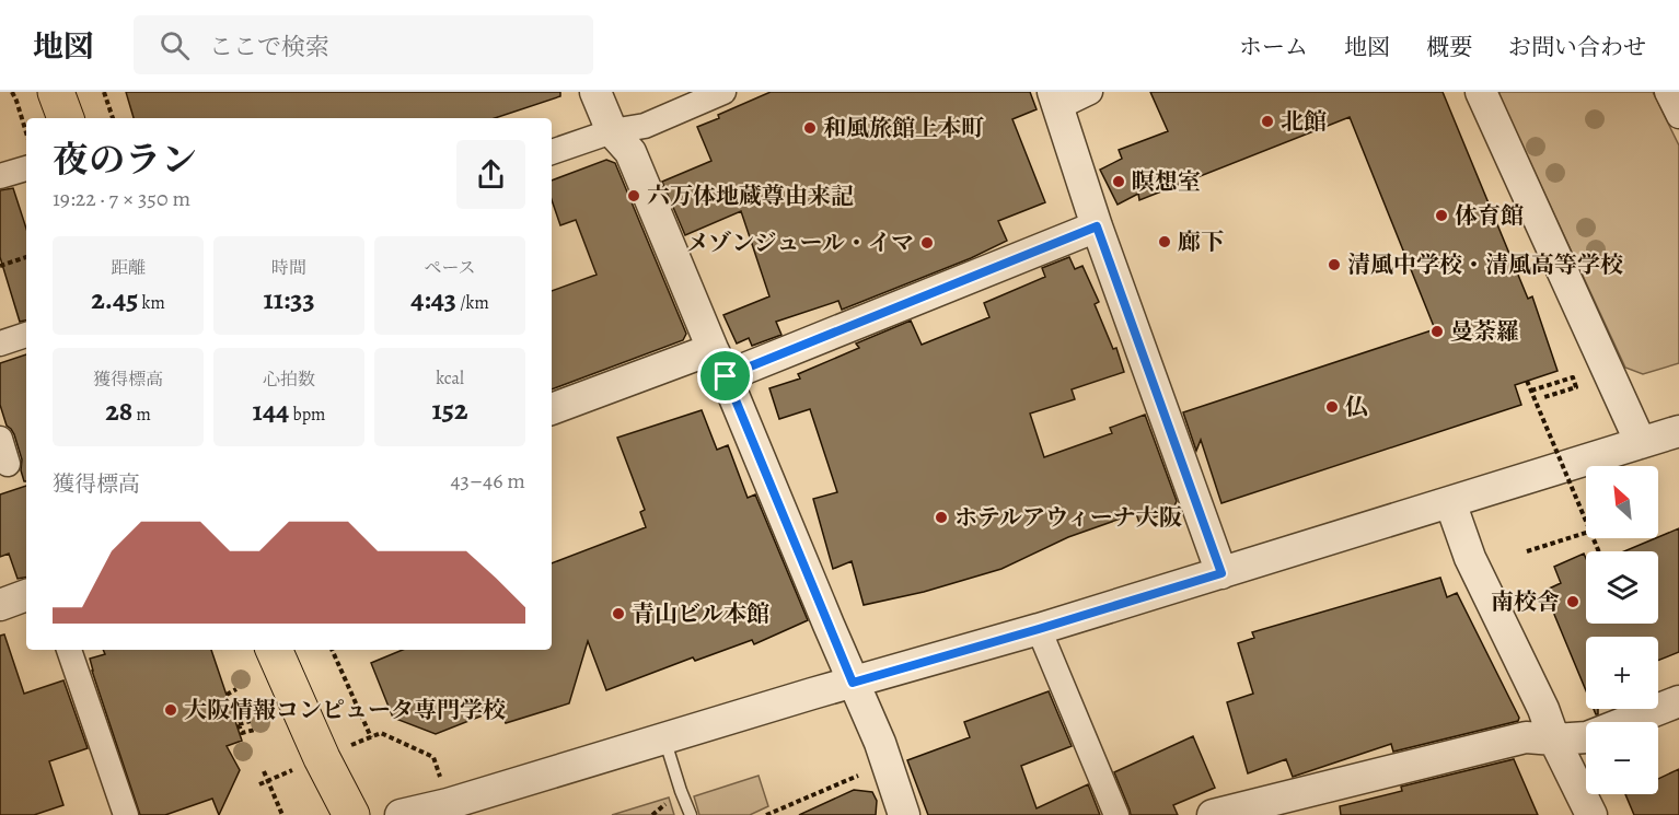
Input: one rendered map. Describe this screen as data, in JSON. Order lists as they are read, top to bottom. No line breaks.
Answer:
{"places":["北館","和風旅館上本町","瞑想室","六万体地蔵尊由来記","体育館","廊下","メゾンジュール・イマ","清風中学校・清風高等学校","曼荼羅","仏","ホテルアウィーナ大阪","南校舎","青山ビル本館","大阪情報コンピュータ専門学校"],"north":"top left","page":{"header":"地図","search":"ここで検索","nav":["ホーム","地図","概要","お問い合わせ"],"heading":["夜のラン","19:22 · 7 × 350 m"],"stats":[["距離","2.45 km"],["時間","11:33"],["ペース","4:43 /km"],["獲得標高","28 m"],["心拍数","144 bpm"],["kcal","152"]],"chart":["獲得標高","43–46 m"],"map_buttons":["+","−"]}}
